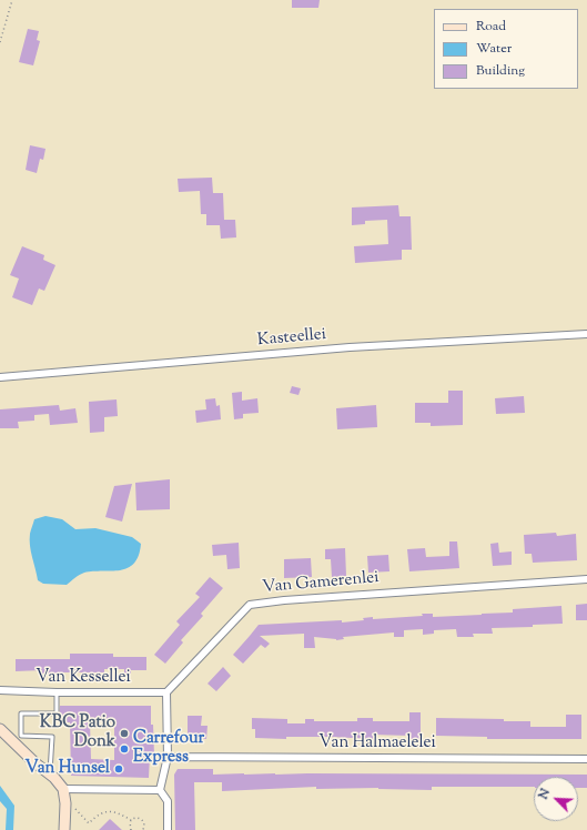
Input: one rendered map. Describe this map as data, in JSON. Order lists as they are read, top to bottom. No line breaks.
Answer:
{"streets":{"street":["Kasteellei","Van Gamerenlei","Van Kessellei","Van Halmaelelei"]},"crossings":[["Van Gamerenlei","Van Kessellei"]],"places":["KBC Patio Donk","Carrefour Express","Van Hunsel"],"legend":["Road","Water","Building"],"north":"top left"}
